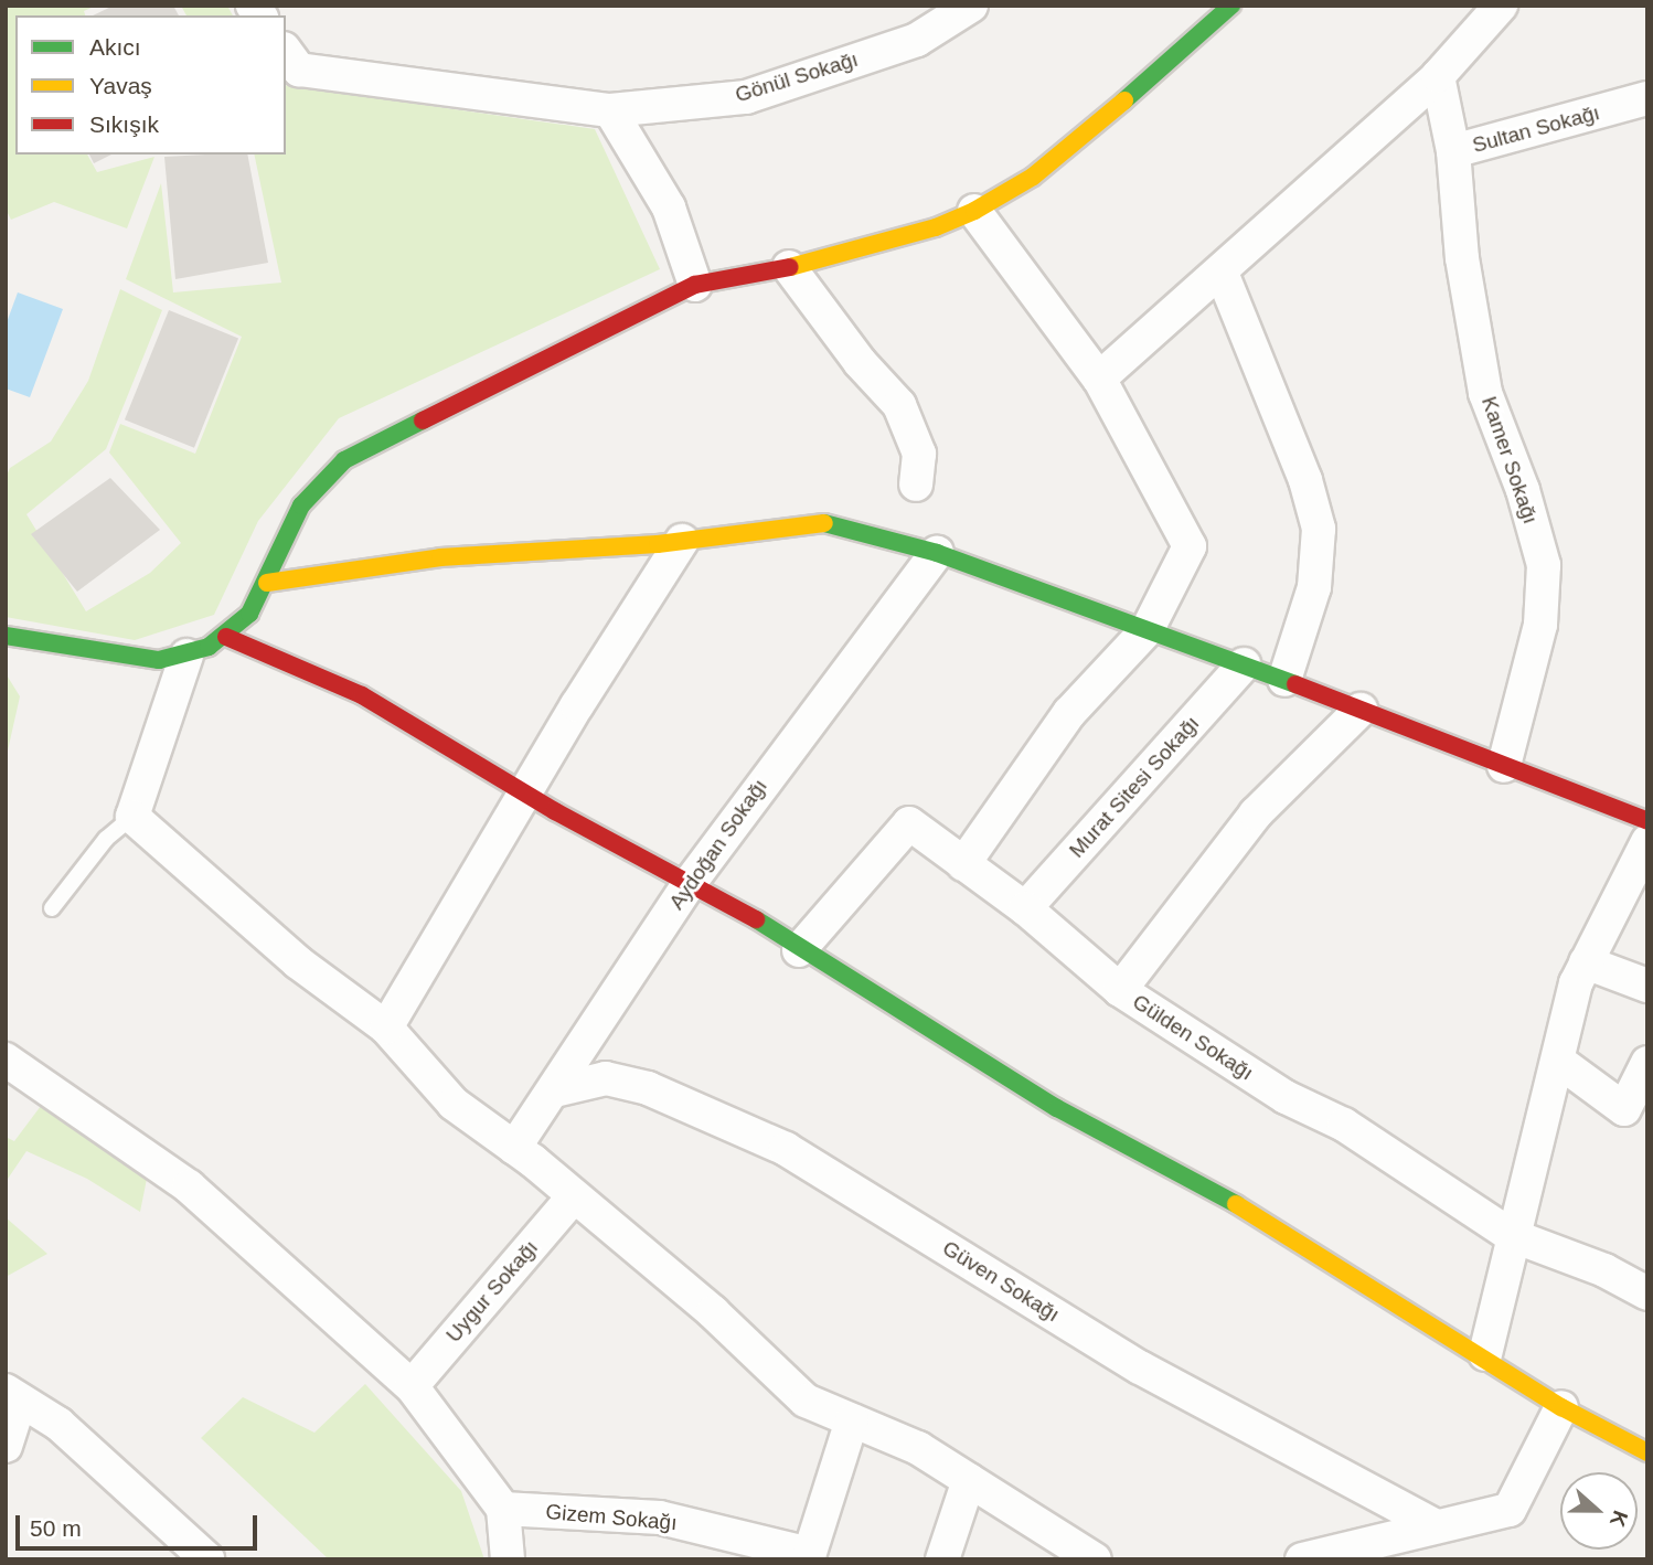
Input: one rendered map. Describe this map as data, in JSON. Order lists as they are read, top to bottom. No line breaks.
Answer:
{"streets":{"street":["Gönül Sokağı","Sultan Sokağı","Kamer Sokağı","Murat Sitesi Sokağı","Aydoğan Sokağı","Gülden Sokağı","Güven Sokağı","Uygur Sokağı","Gizem Sokağı"]},"crossings":[["Sultan Sokağı","Kamer Sokağı"],["Murat Sitesi Sokağı","Gülden Sokağı"],["Aydoğan Sokağı","Güven Sokağı"]],"legend":["Akıcı","Yavaş","Sıkışık"],"scale_bar":"50 m","north":"right"}
